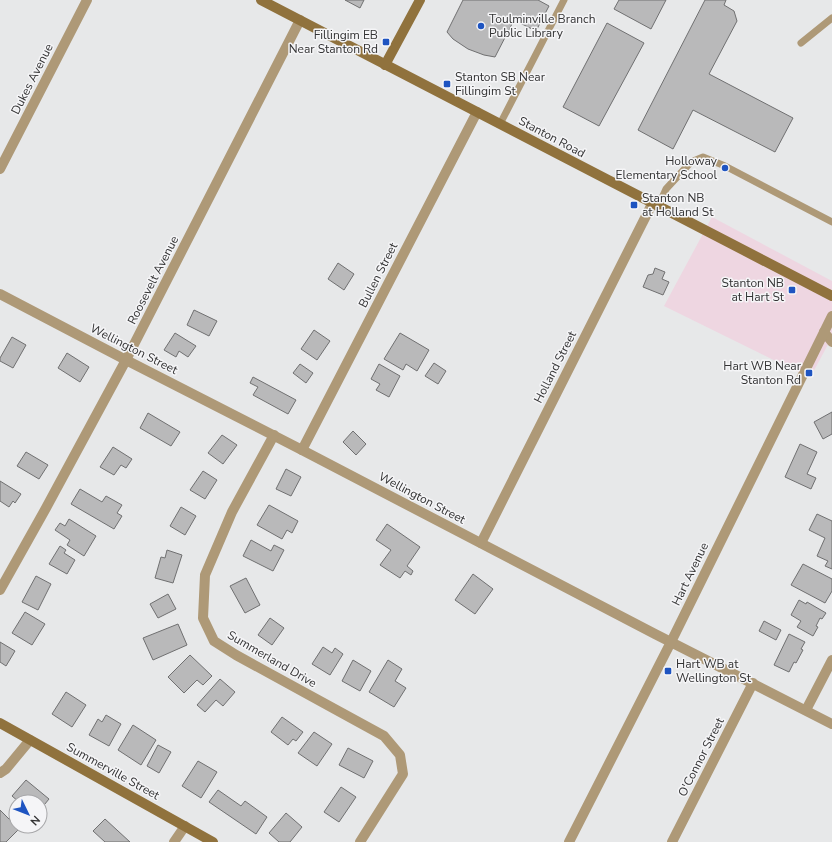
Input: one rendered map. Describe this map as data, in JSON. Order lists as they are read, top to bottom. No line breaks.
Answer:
{"streets":{"street":["Dukes Avenue","Stanton Road","Bullen Street","Roosevelt Avenue","Wellington Street","Holland Street","Hart Avenue","Summerland Drive","O'Connor Street","Summerville Street"]},"crossings":[["Stanton Road","Bullen Street"],["Stanton Road","Roosevelt Avenue"],["Stanton Road","Holland Street"],["Bullen Street","Wellington Street"],["Roosevelt Avenue","Wellington Street"],["Wellington Street","Holland Street"],["Wellington Street","Hart Avenue"],["Wellington Street","Summerland Drive"],["Wellington Street","O'Connor Street"]],"places":{"other":["Toulminville Branch Public Library","Holloway Elementary School"],"transit":["Fillingim EB Near Stanton Rd","Stanton SB Near Fillingim St","Stanton NB at Holland St","Stanton NB at Hart St","Hart WB Near Stanton Rd","Hart WB at Wellington St"]},"north":"bottom right"}
